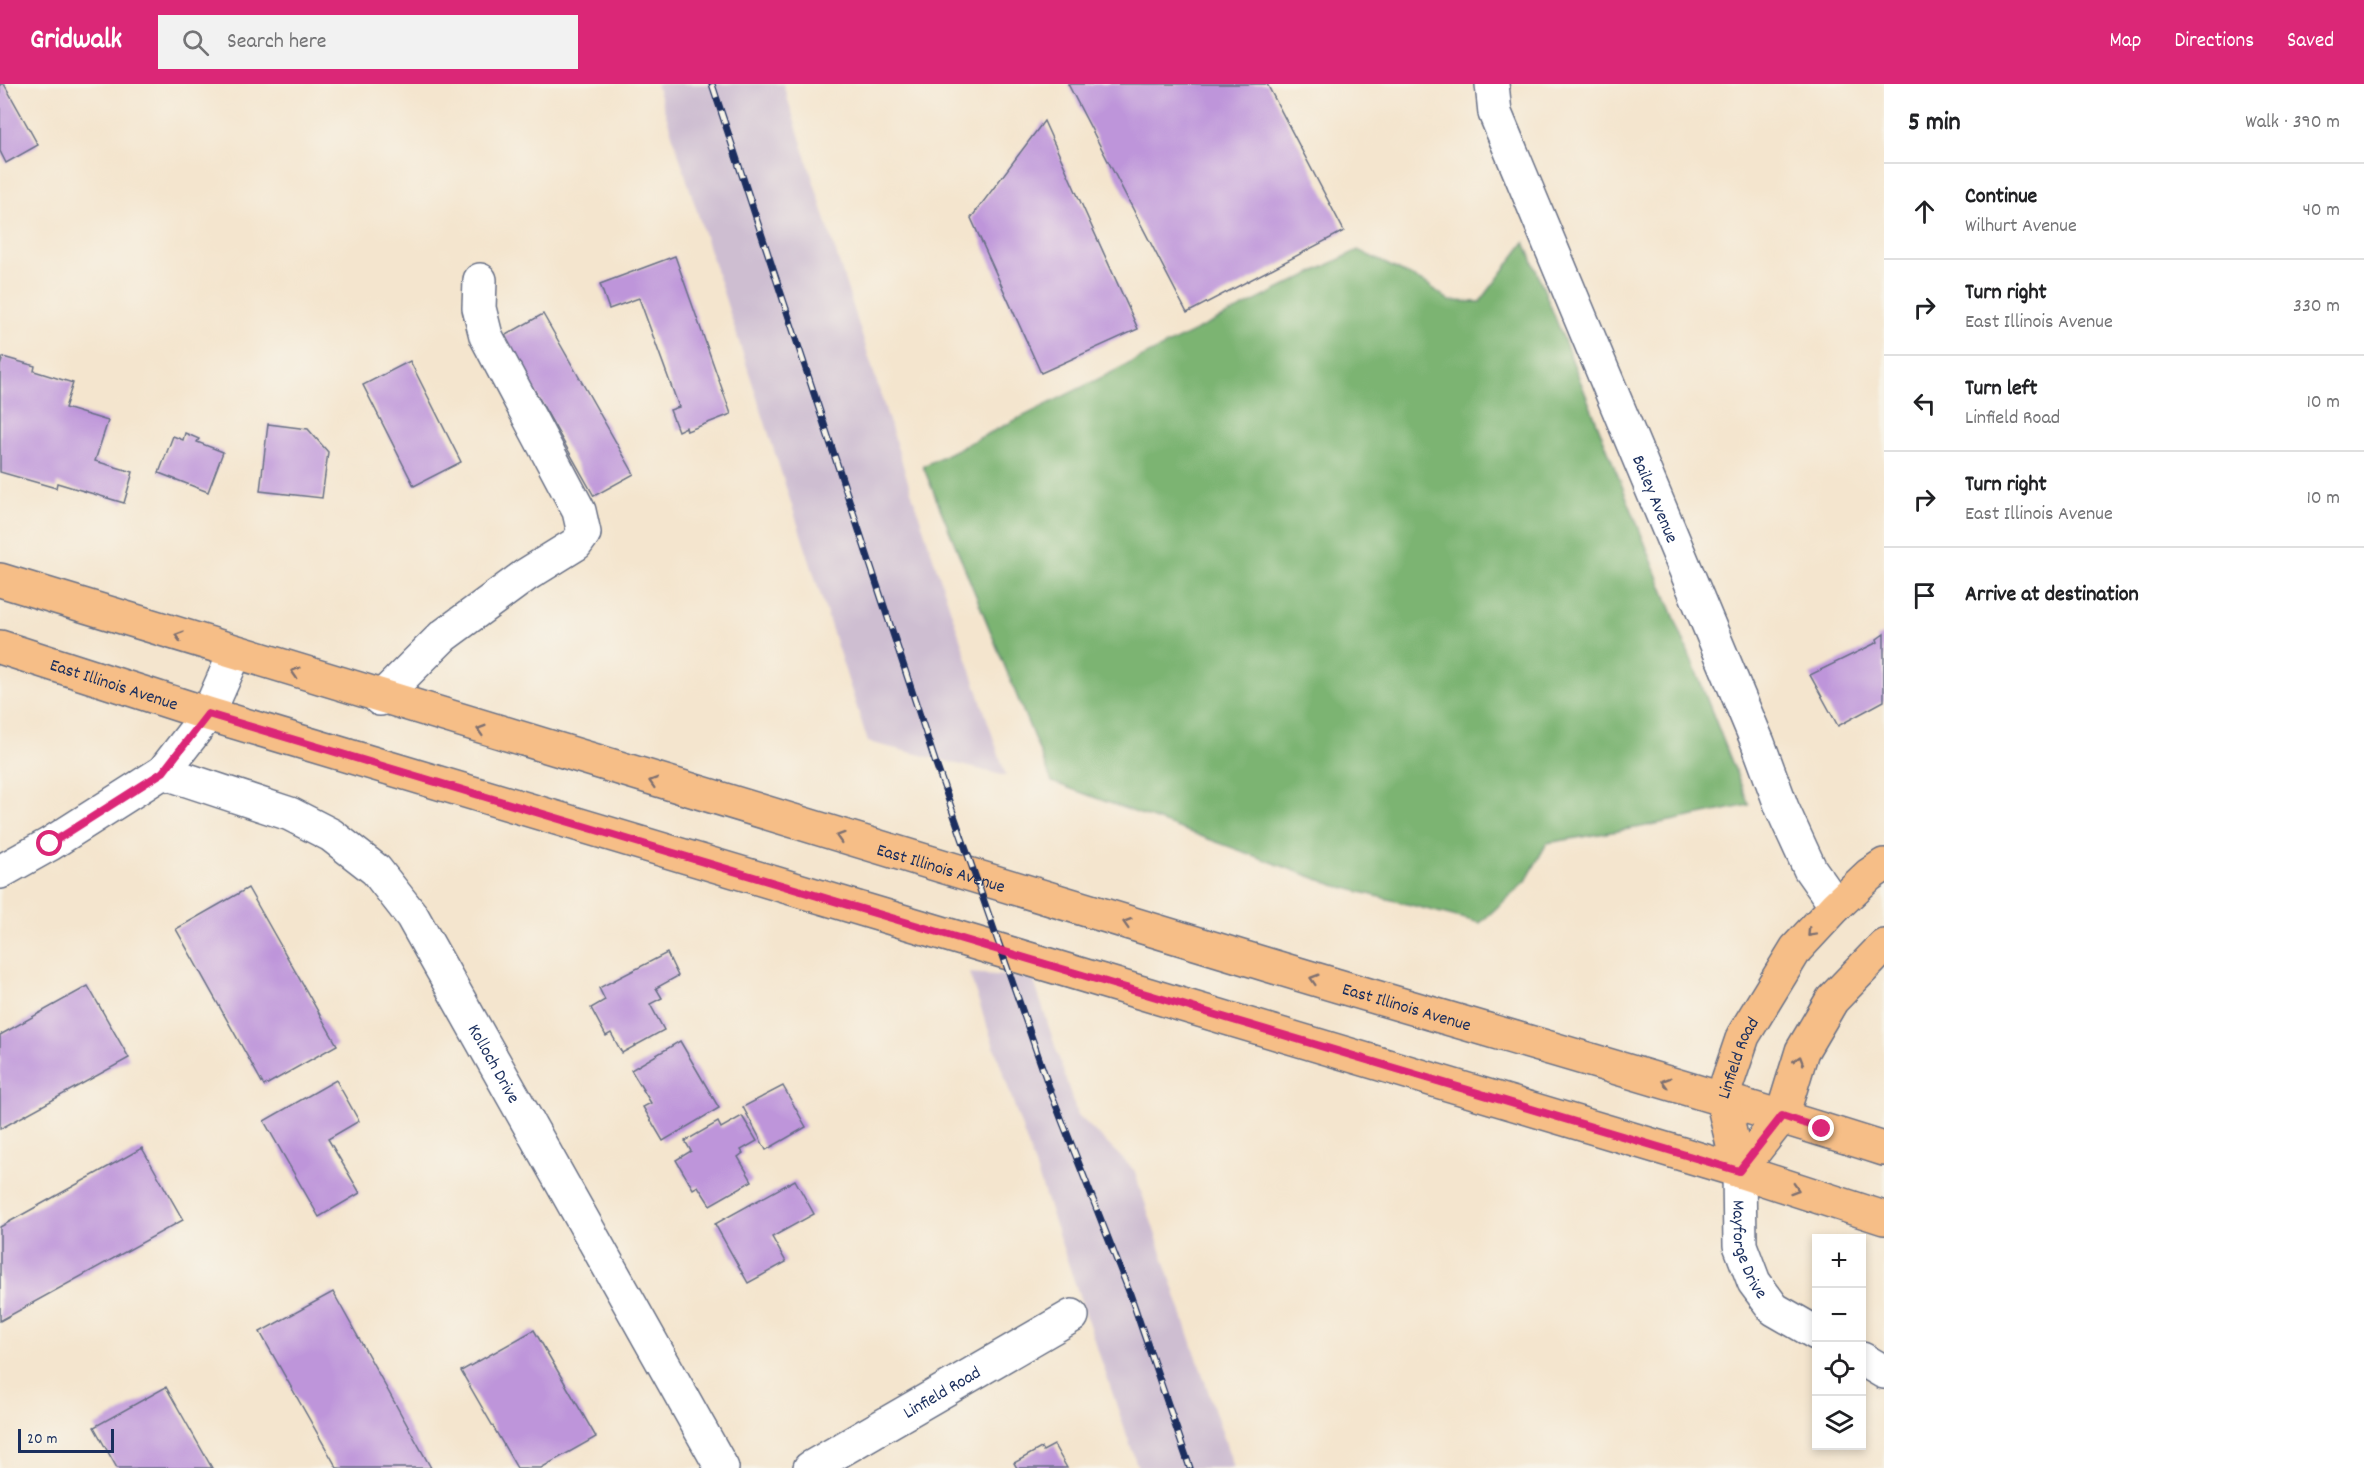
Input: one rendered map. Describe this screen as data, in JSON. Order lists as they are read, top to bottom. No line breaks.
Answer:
{"streets":{"main road":["East Illinois Avenue","Linfield Road"],"street":["Bailey Avenue","Kolloch Drive","Mayforge Drive"]},"crossings":[["Bailey Avenue","Linfield Road"],["East Illinois Avenue","Linfield Road"],["East Illinois Avenue","Mayforge Drive"],["Linfield Road","Mayforge Drive"]],"scale_bar":"20 m","page":{"header":"Gridwalk","search":"Search here","nav":["Map","Directions","Saved"],"heading":["5 min","Walk · 390 m"],"list":[["Continue","Wilhurt Avenue","40 m"],["Turn right","East Illinois Avenue","330 m"],["Turn left","Linfield Road","10 m"],["Turn right","East Illinois Avenue","10 m"],"Arrive at destination"],"map_buttons":["+","−"],"scale":"20 m"}}
